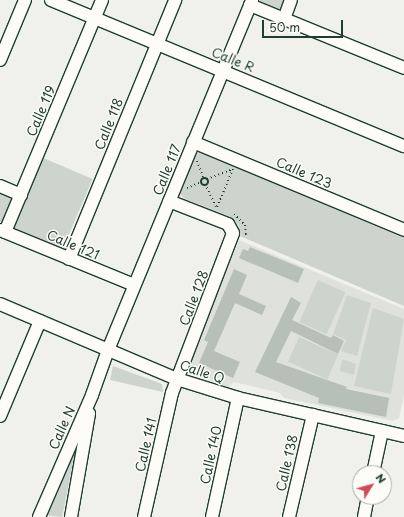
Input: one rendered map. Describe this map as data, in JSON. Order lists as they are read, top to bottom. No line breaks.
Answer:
{"streets":{"street":["Calle R","Calle 119","Calle 118","Calle 117","Calle 123","Calle 121","Calle 128","Calle Q","Calle N","Calle 141","Calle 140","Calle 138"]},"crossings":[["Calle R","Calle 119"],["Calle R","Calle 118"],["Calle R","Calle 117"],["Calle 119","Calle 121"],["Calle 118","Calle 121"],["Calle 117","Calle 123"],["Calle 117","Calle 121"],["Calle 117","Calle Q"],["Calle 117","Calle N"],["Calle 128","Calle Q"],["Calle 128","Calle 141"],["Calle Q","Calle N"],["Calle Q","Calle 141"],["Calle Q","Calle 140"],["Calle Q","Calle 138"]],"scale_bar":"50 m","north":"top right"}
